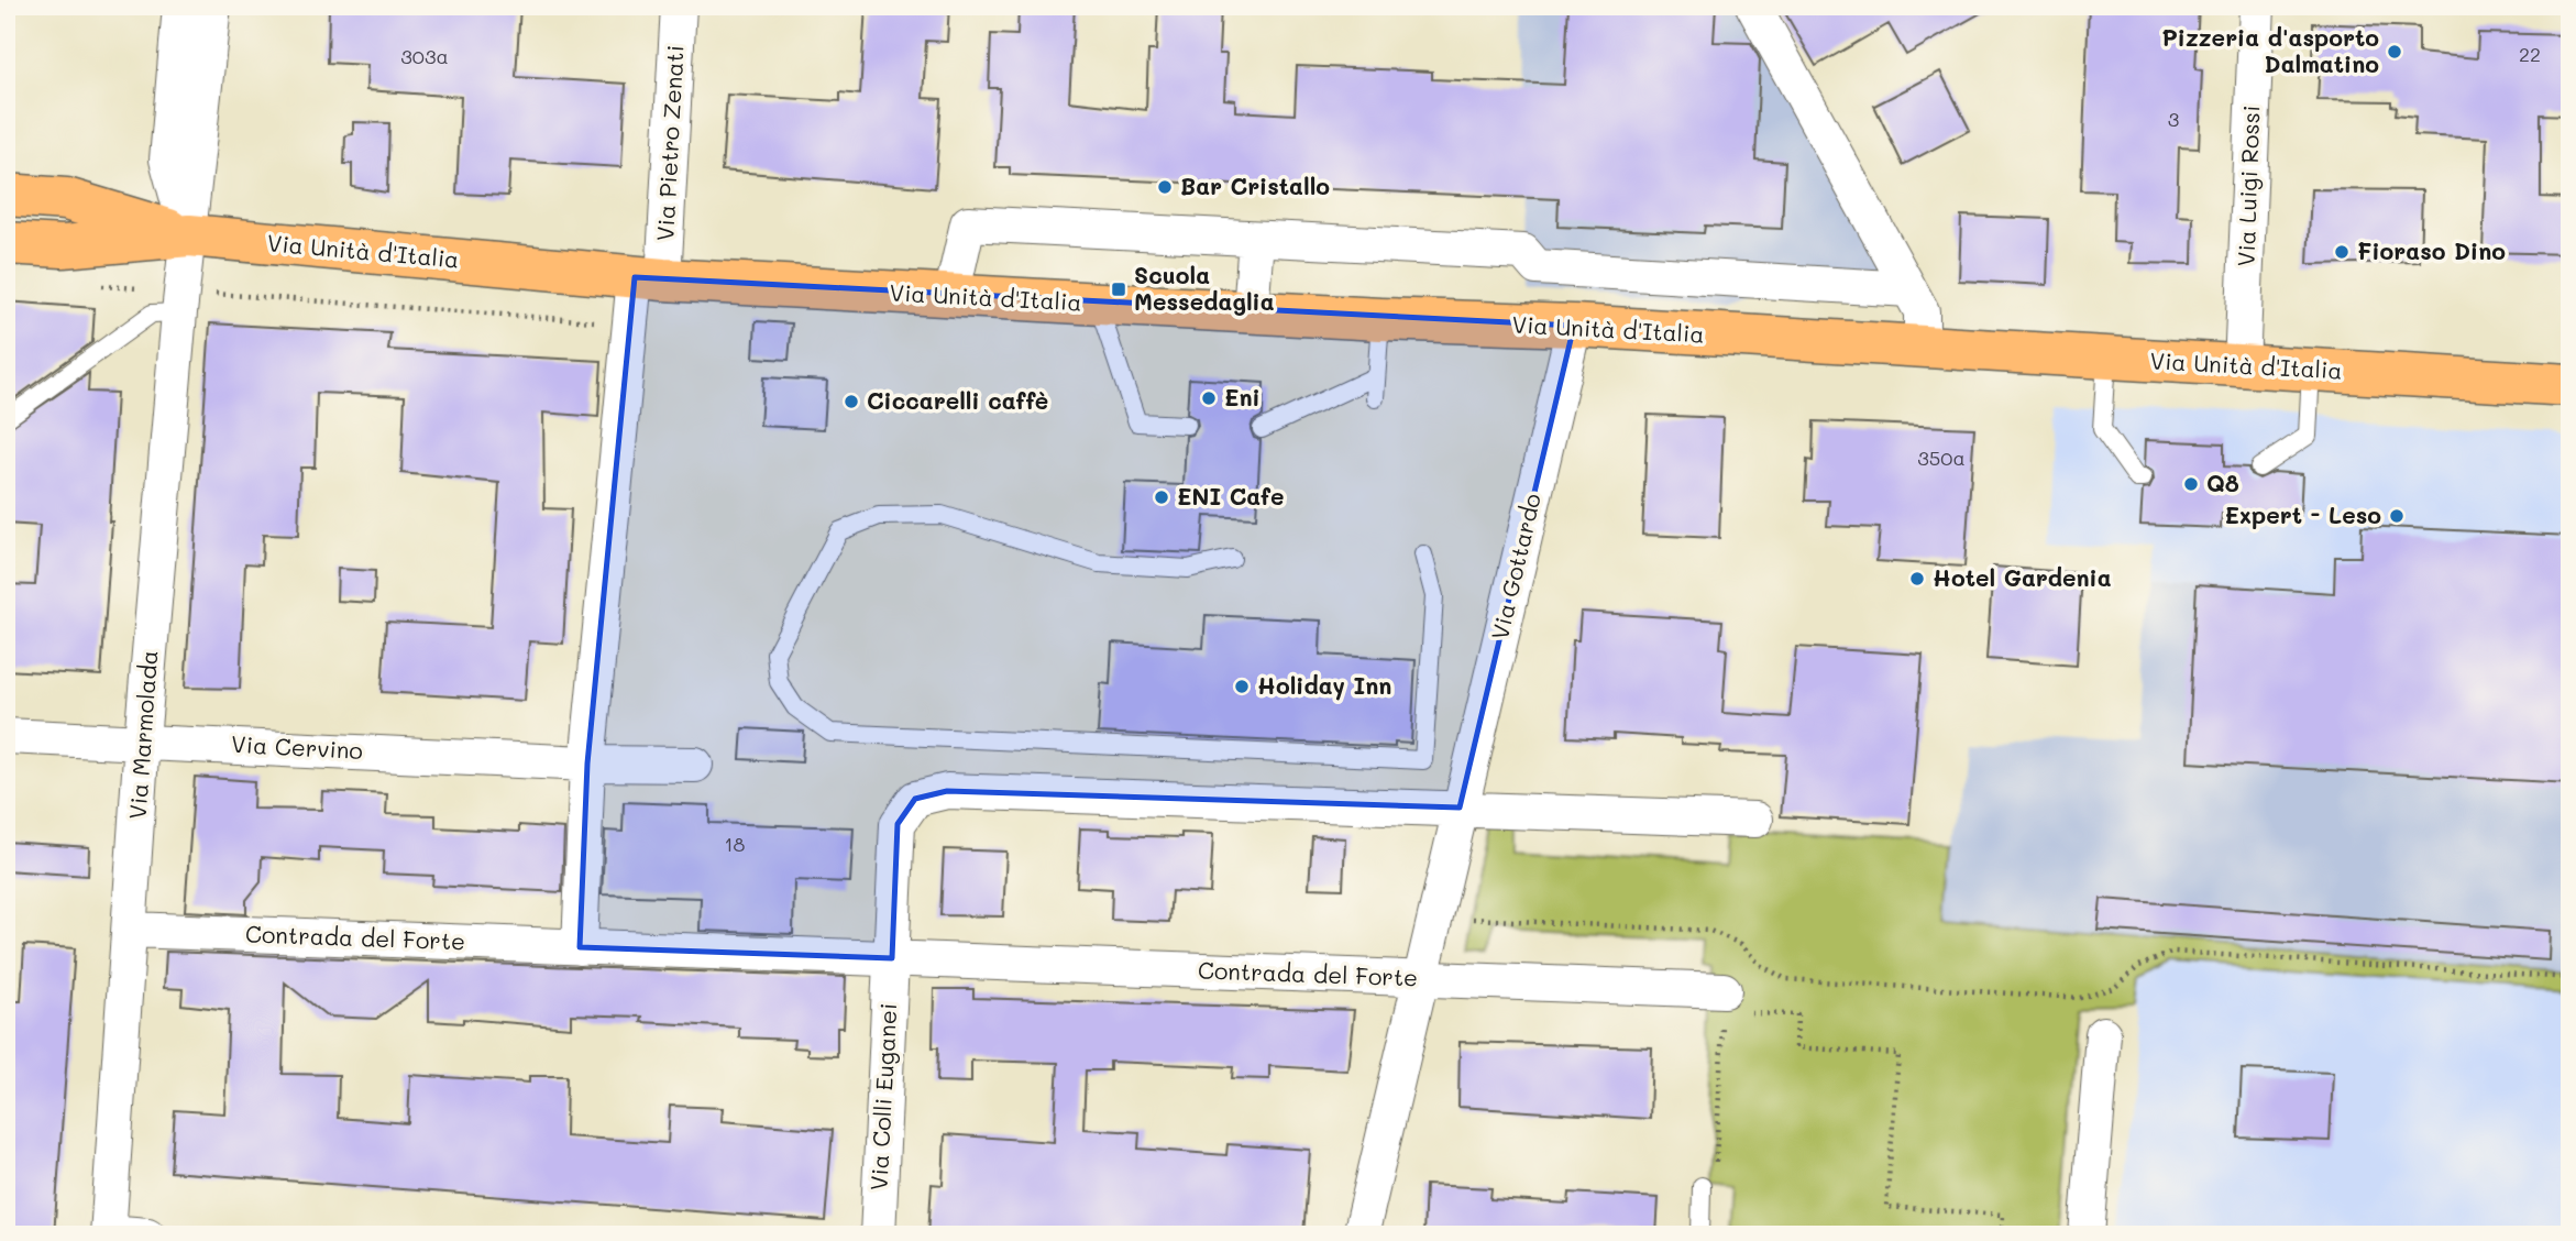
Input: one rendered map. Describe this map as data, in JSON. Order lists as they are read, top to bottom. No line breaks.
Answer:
{"streets":{"main road":["Via Unità d'Italia"],"street":["Via Pietro Zenati","Via Luigi Rossi","Via Gottardo","Via Marmolada","Via Cervino","Contrada del Forte","Via Colli Euganei"]},"crossings":[["Via Pietro Zenati","Via Unità d'Italia"],["Via Luigi Rossi","Via Unità d'Italia"],["Via Unità d'Italia","Via Gottardo"],["Via Unità d'Italia","Via Marmolada"],["Via Gottardo","Contrada del Forte"],["Via Marmolada","Via Cervino"],["Via Marmolada","Contrada del Forte"],["Contrada del Forte","Via Colli Euganei"]],"places":{"other":["Pizzeria d'asporto Dalmatino","Bar Cristallo","Fioraso Dino","Eni","Ciccarelli caffè","Q8","ENI Cafe","Expert - Leso","Hotel Gardenia","Holiday Inn"],"transit":["Scuola Messedaglia"]},"house_numbers":["22","303a","3","350a","18"]}
